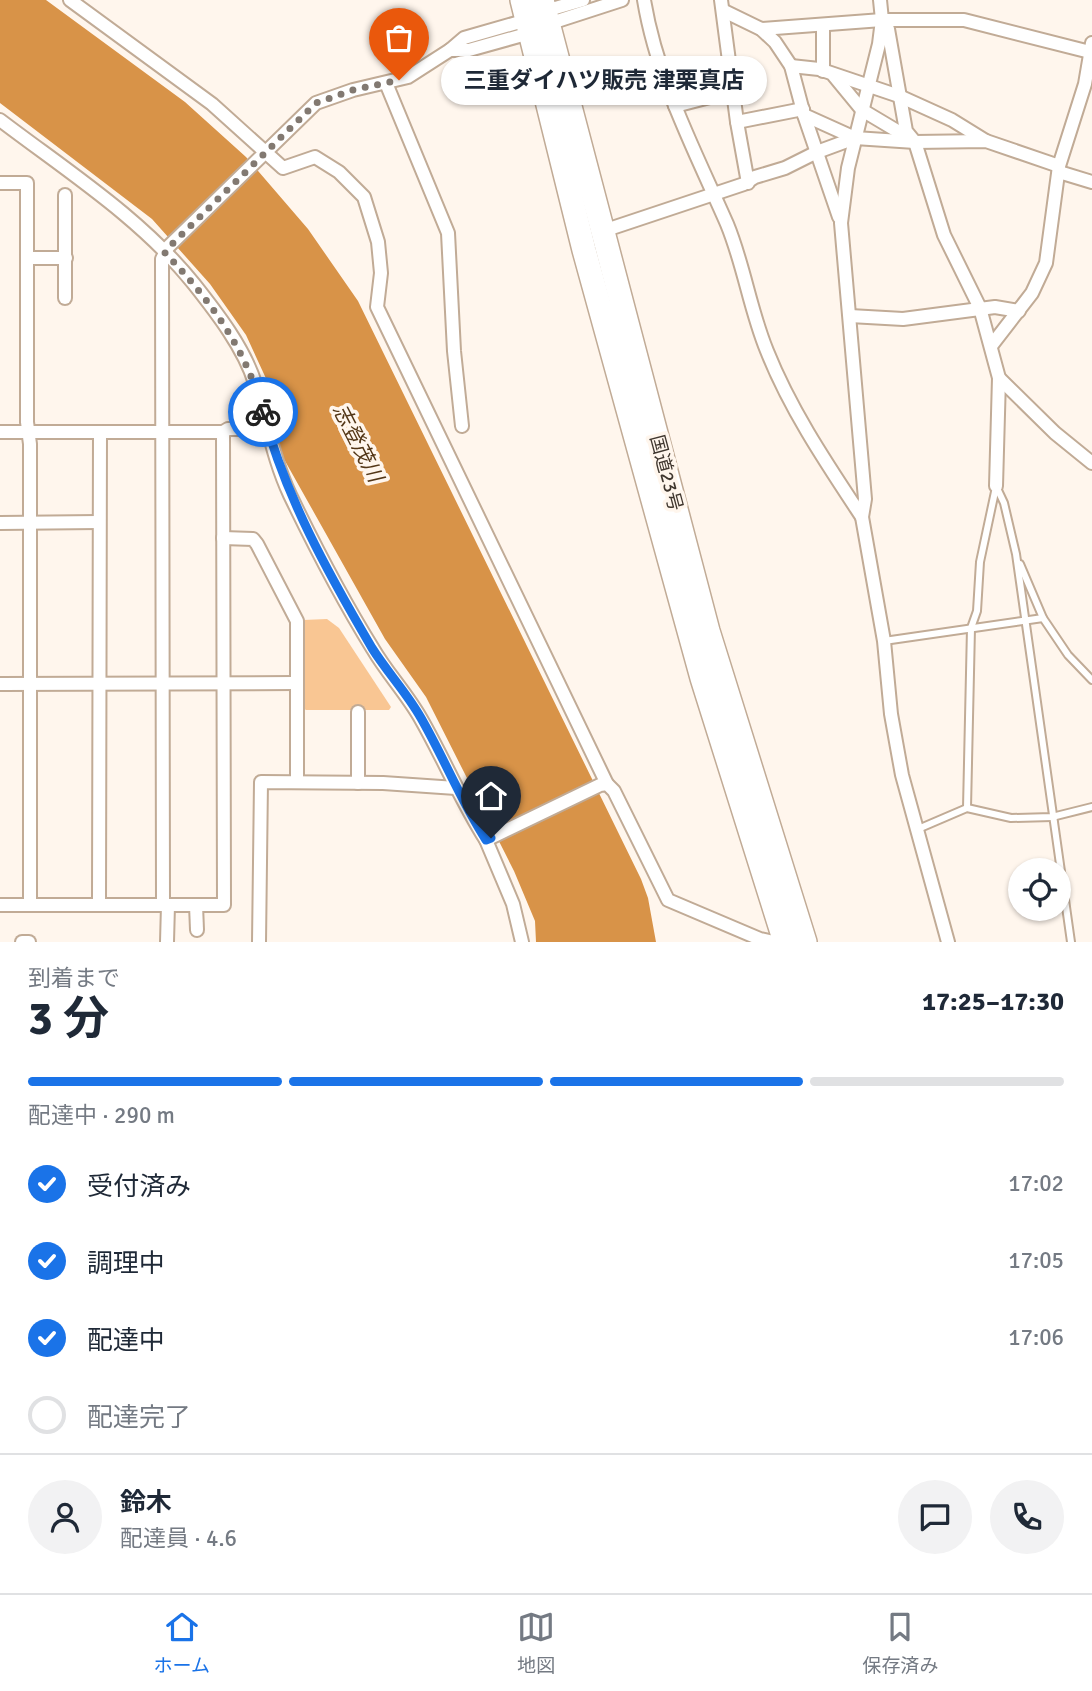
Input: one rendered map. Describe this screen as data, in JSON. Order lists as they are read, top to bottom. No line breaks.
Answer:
{"streets":{"highway":["国道23号"]},"water":["志登茂川"],"places":["三重ダイハツ販売 津栗真店"],"page":{"bubble":"三重ダイハツ販売 津栗真店","heading":["3 分","到着まで","17:25–17:30"],"panel":["鈴木","配達員 · 4.6"],"bar":"配達中 · 290 m","list":[["受付済み","17:02"],["調理中","17:05"],["配達中","17:06"],"配達完了"],"tabs":["ホーム","地図","保存済み"]}}
